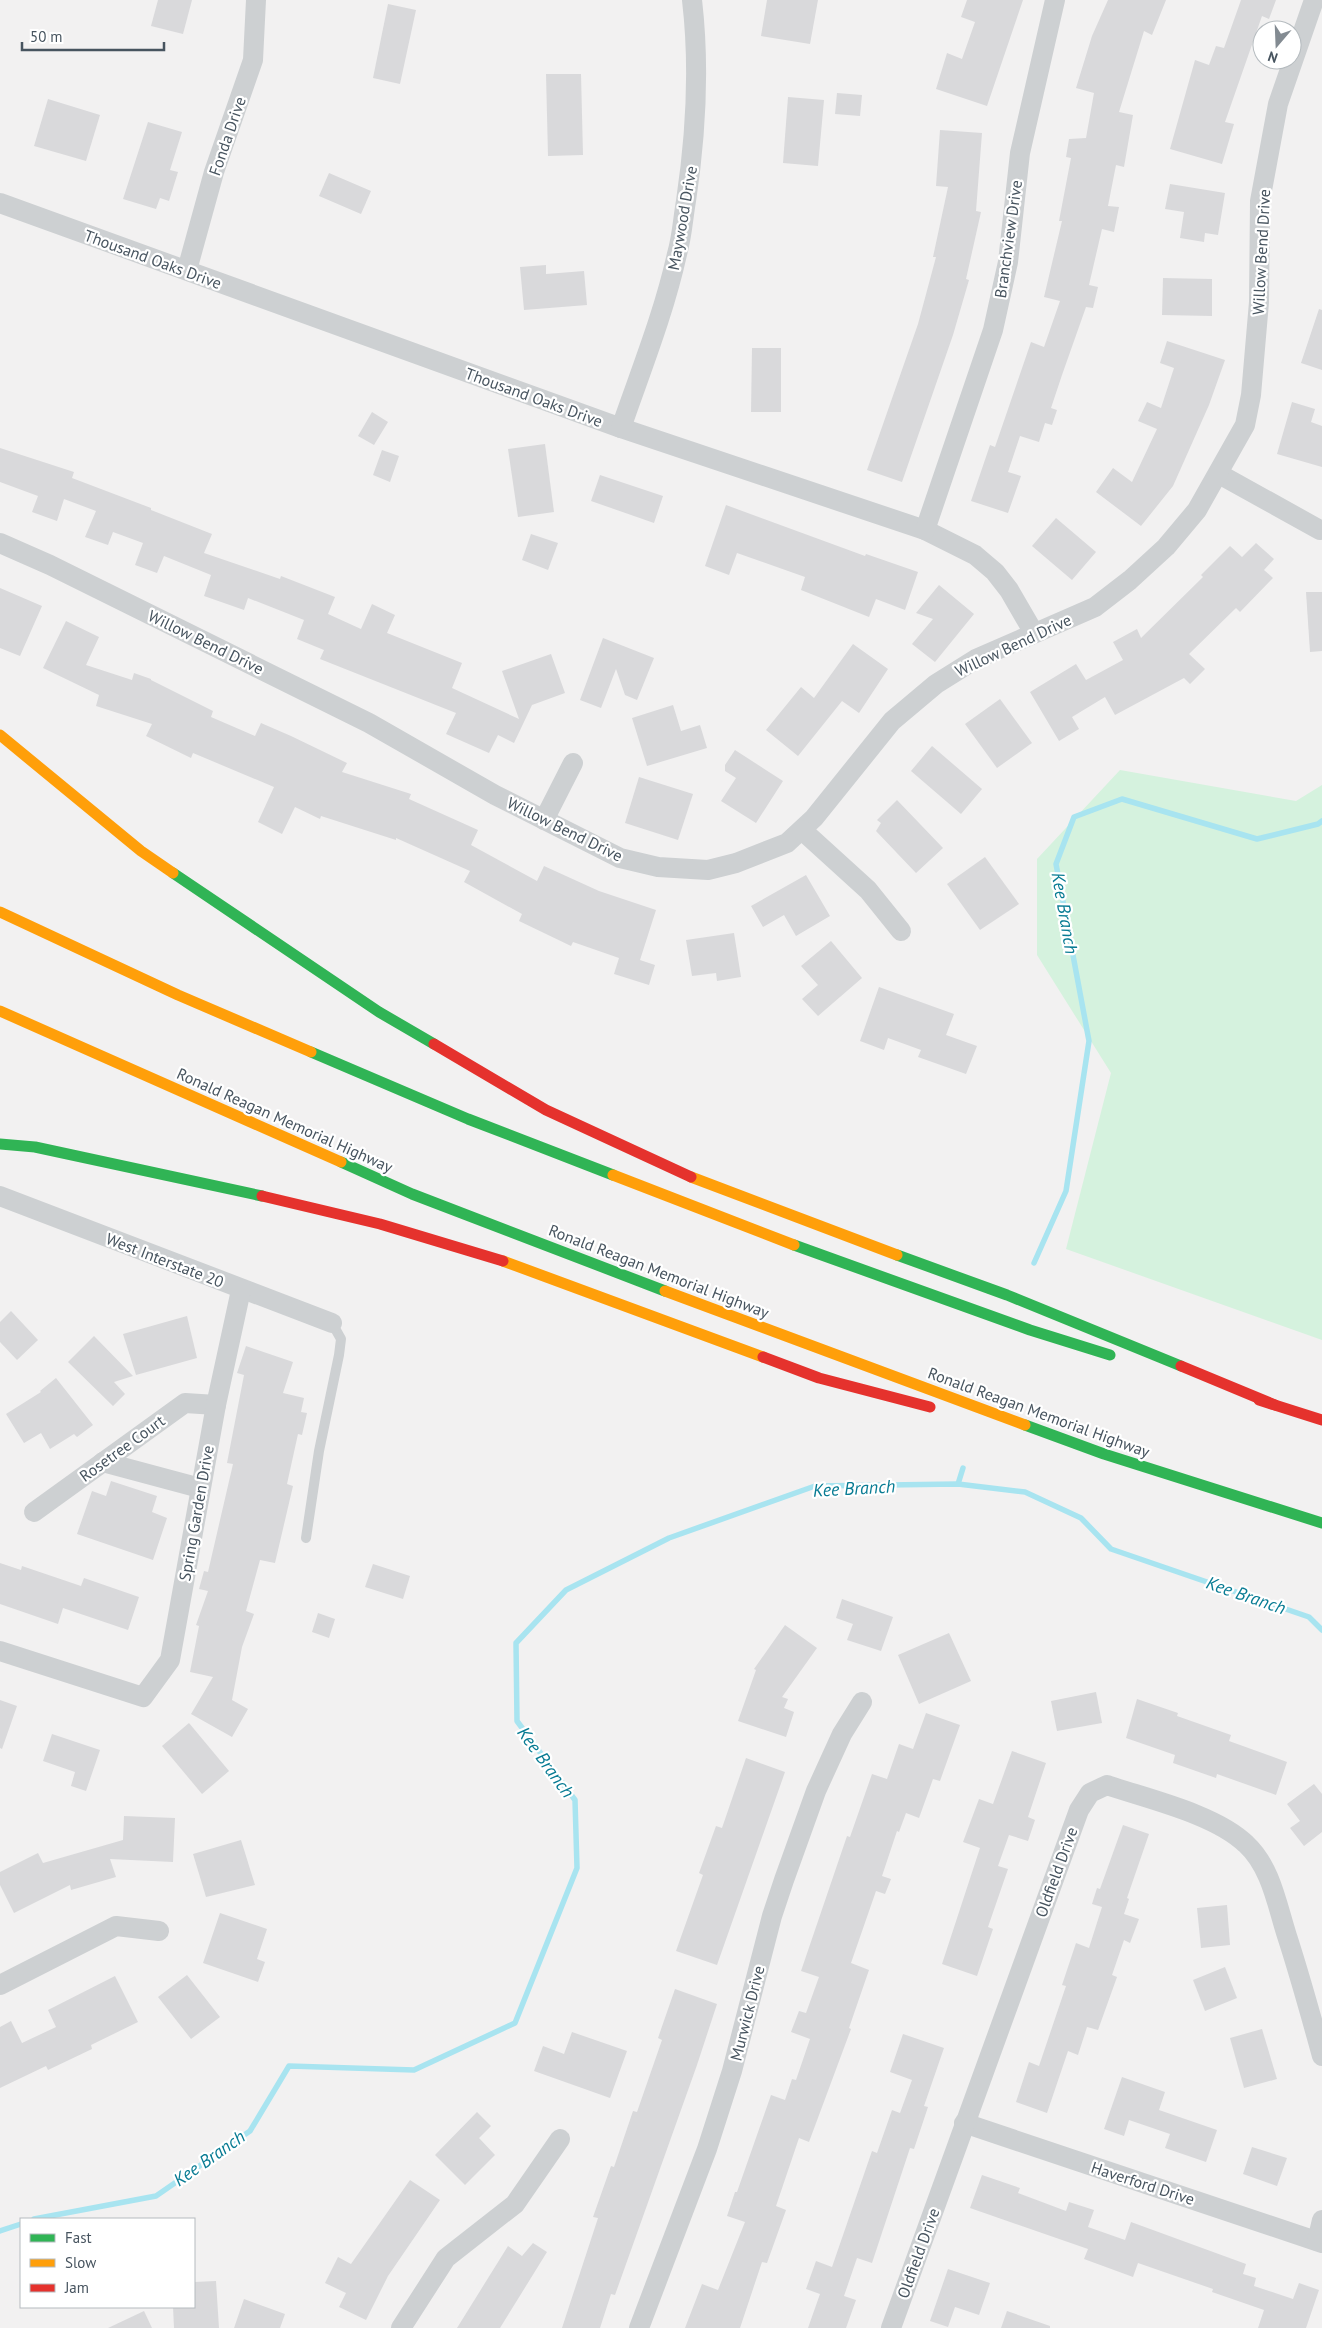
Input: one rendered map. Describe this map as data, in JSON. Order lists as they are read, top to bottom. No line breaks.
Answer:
{"streets":{"highway":["Ronald Reagan Memorial Highway"],"street":["Fonda Drive","Maywood Drive","Branchview Drive","Willow Bend Drive","Thousand Oaks Drive","West Interstate 20","Rosetree Court","Spring Garden Drive","Oldfield Drive","Murwick Drive","Haverford Drive"]},"crossings":[["Fonda Drive","Thousand Oaks Drive"],["Maywood Drive","Thousand Oaks Drive"],["Branchview Drive","Thousand Oaks Drive"],["Willow Bend Drive","Thousand Oaks Drive"],["West Interstate 20","Spring Garden Drive"],["Rosetree Court","Spring Garden Drive"],["Oldfield Drive","Haverford Drive"]],"water":["Kee Branch"],"legend":["Fast","Slow","Jam"],"scale_bar":"50 m","north":"bottom"}
